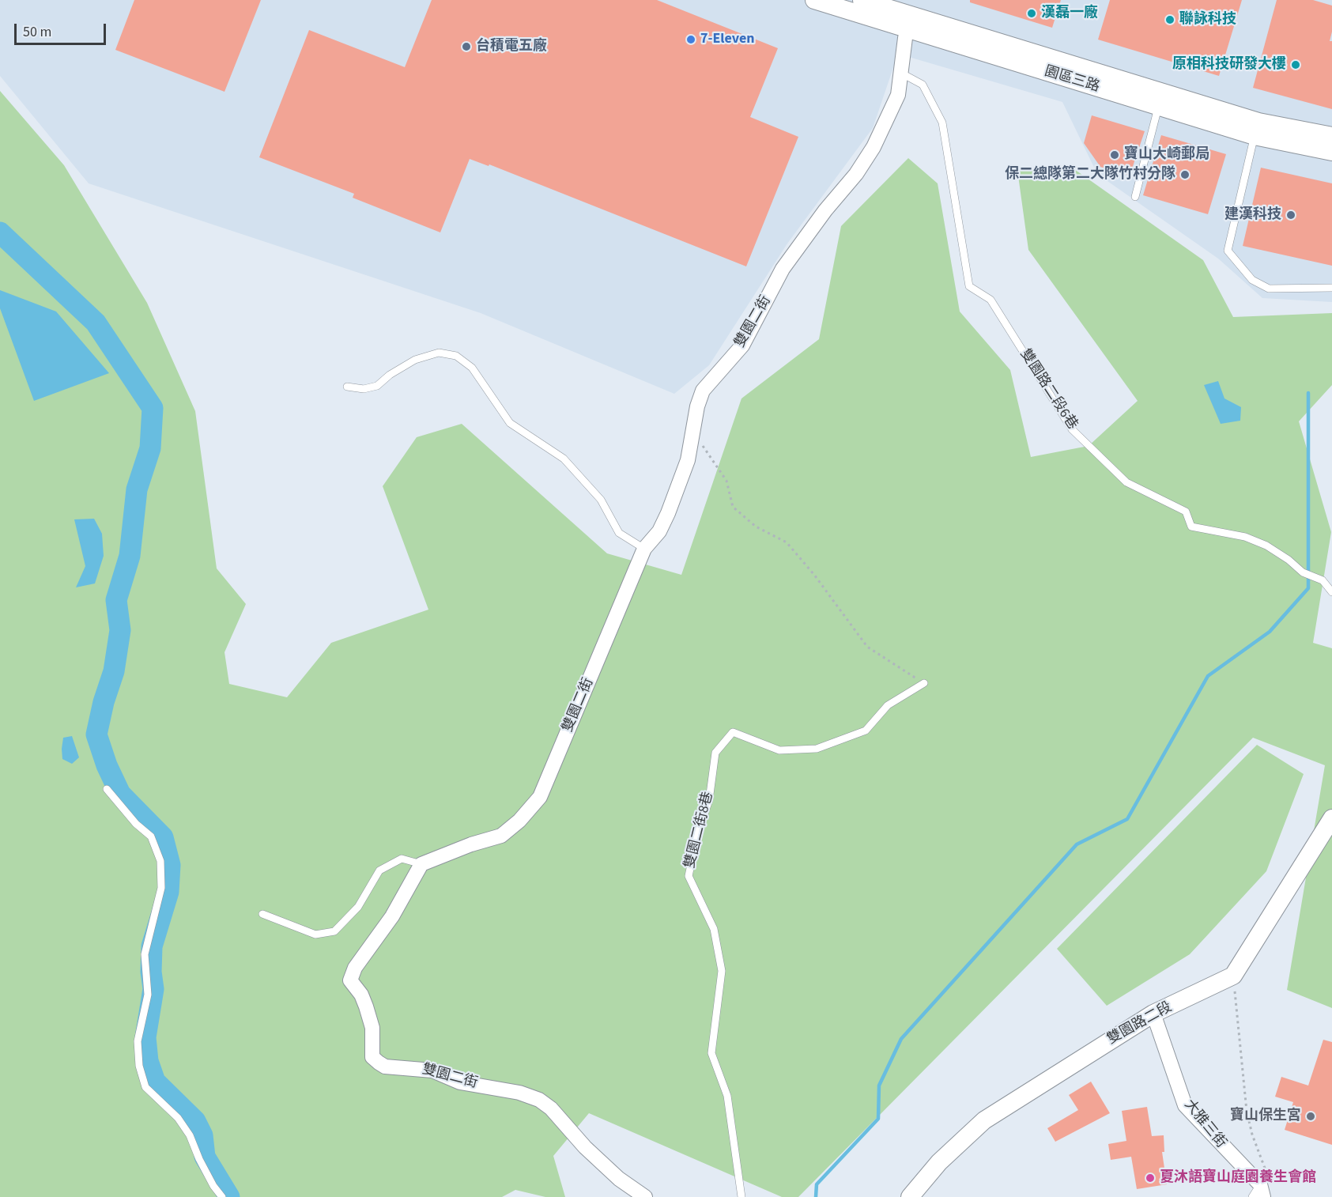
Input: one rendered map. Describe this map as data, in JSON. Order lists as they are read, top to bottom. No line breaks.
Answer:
{"streets":{"street":["園區三路","雙園二街","雙園路二段","大雅三街"],"lane":["雙園路二段6巷","雙園二街8巷"]},"crossings":[["園區三路","雙園二街"],["雙園二街","雙園路二段6巷"],["雙園路二段","大雅三街"]],"places":["漢磊一廠","聯詠科技","7-Eleven","台積電五廠","原相科技研發大樓","寶山大崎郵局","保二總隊第二大隊竹村分隊","建漢科技","寶山保生宮","夏沐語寶山庭園養生會館"],"scale_bar":"50 m"}
